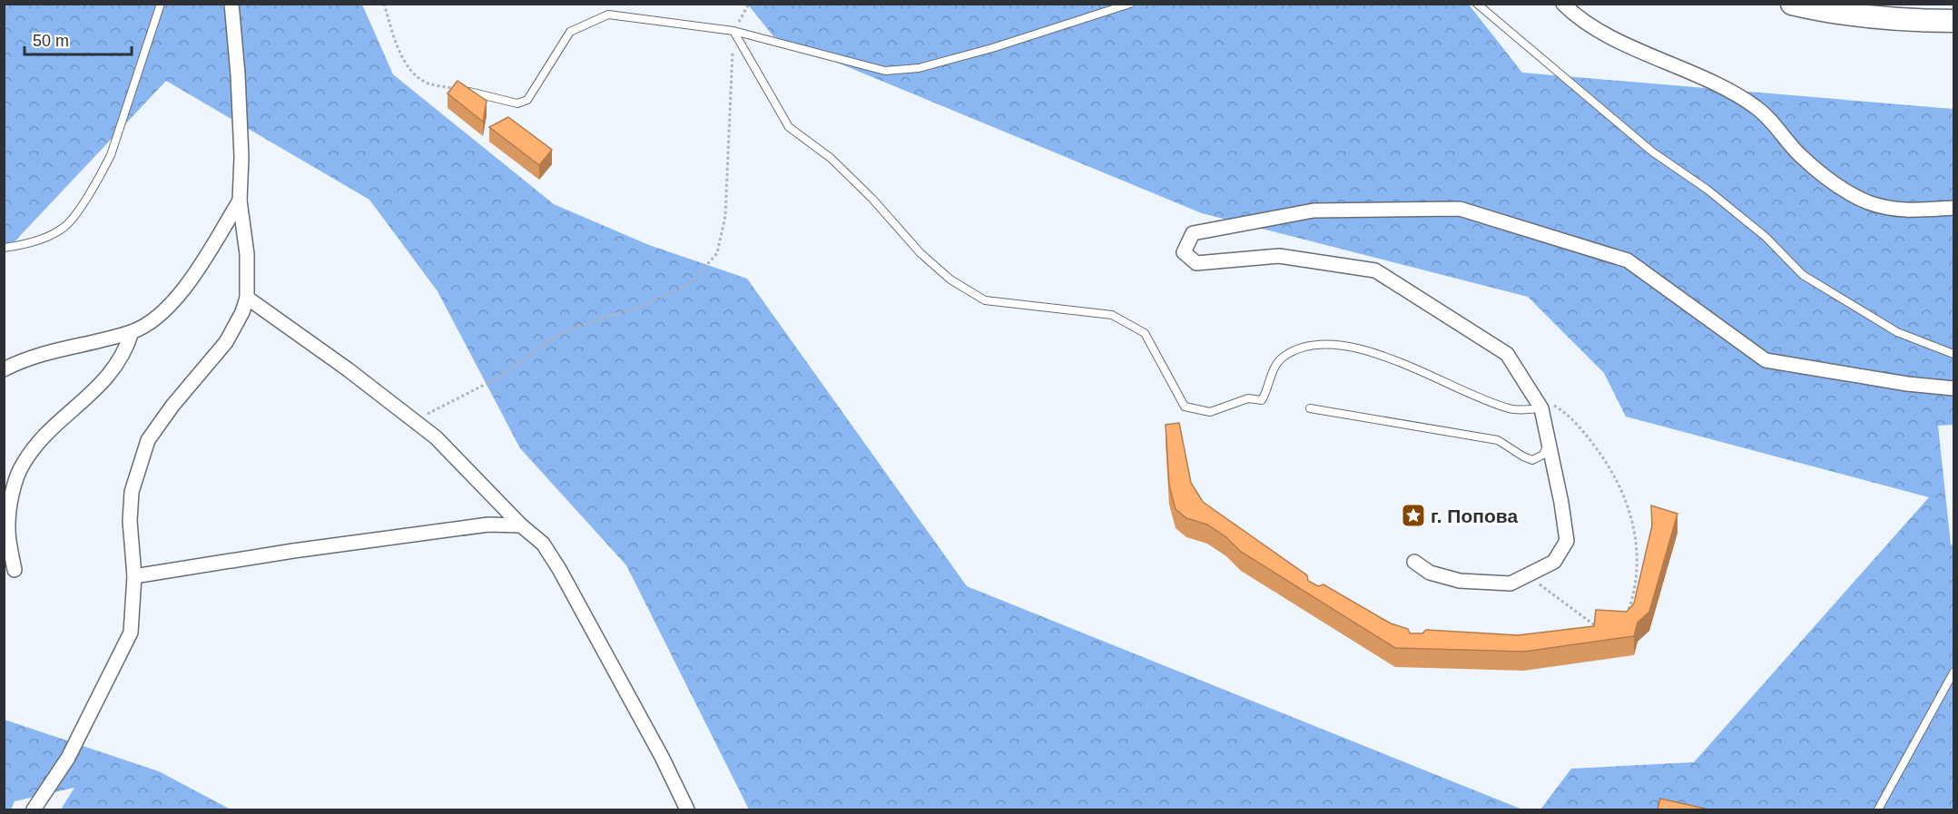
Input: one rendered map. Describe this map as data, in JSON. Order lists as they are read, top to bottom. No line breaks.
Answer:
{"places":{"place":["г. Попова"]},"scale_bar":"50 m"}
